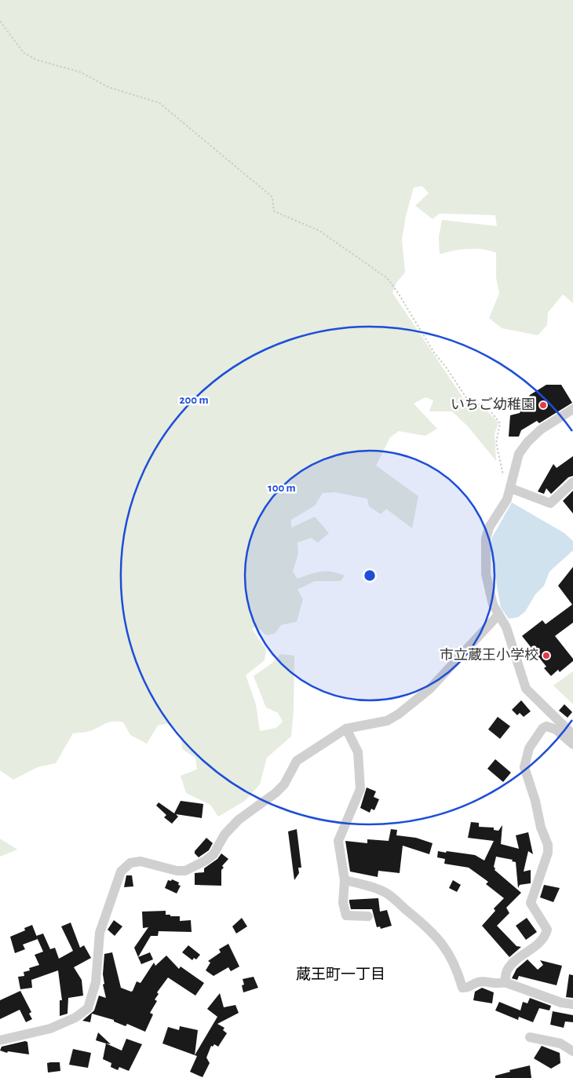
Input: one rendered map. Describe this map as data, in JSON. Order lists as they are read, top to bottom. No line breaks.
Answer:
{"districts":["蔵王町一丁目"],"places":["いちご幼稚園","市立蔵王小学校"],"rings":["200 m","100 m"]}
